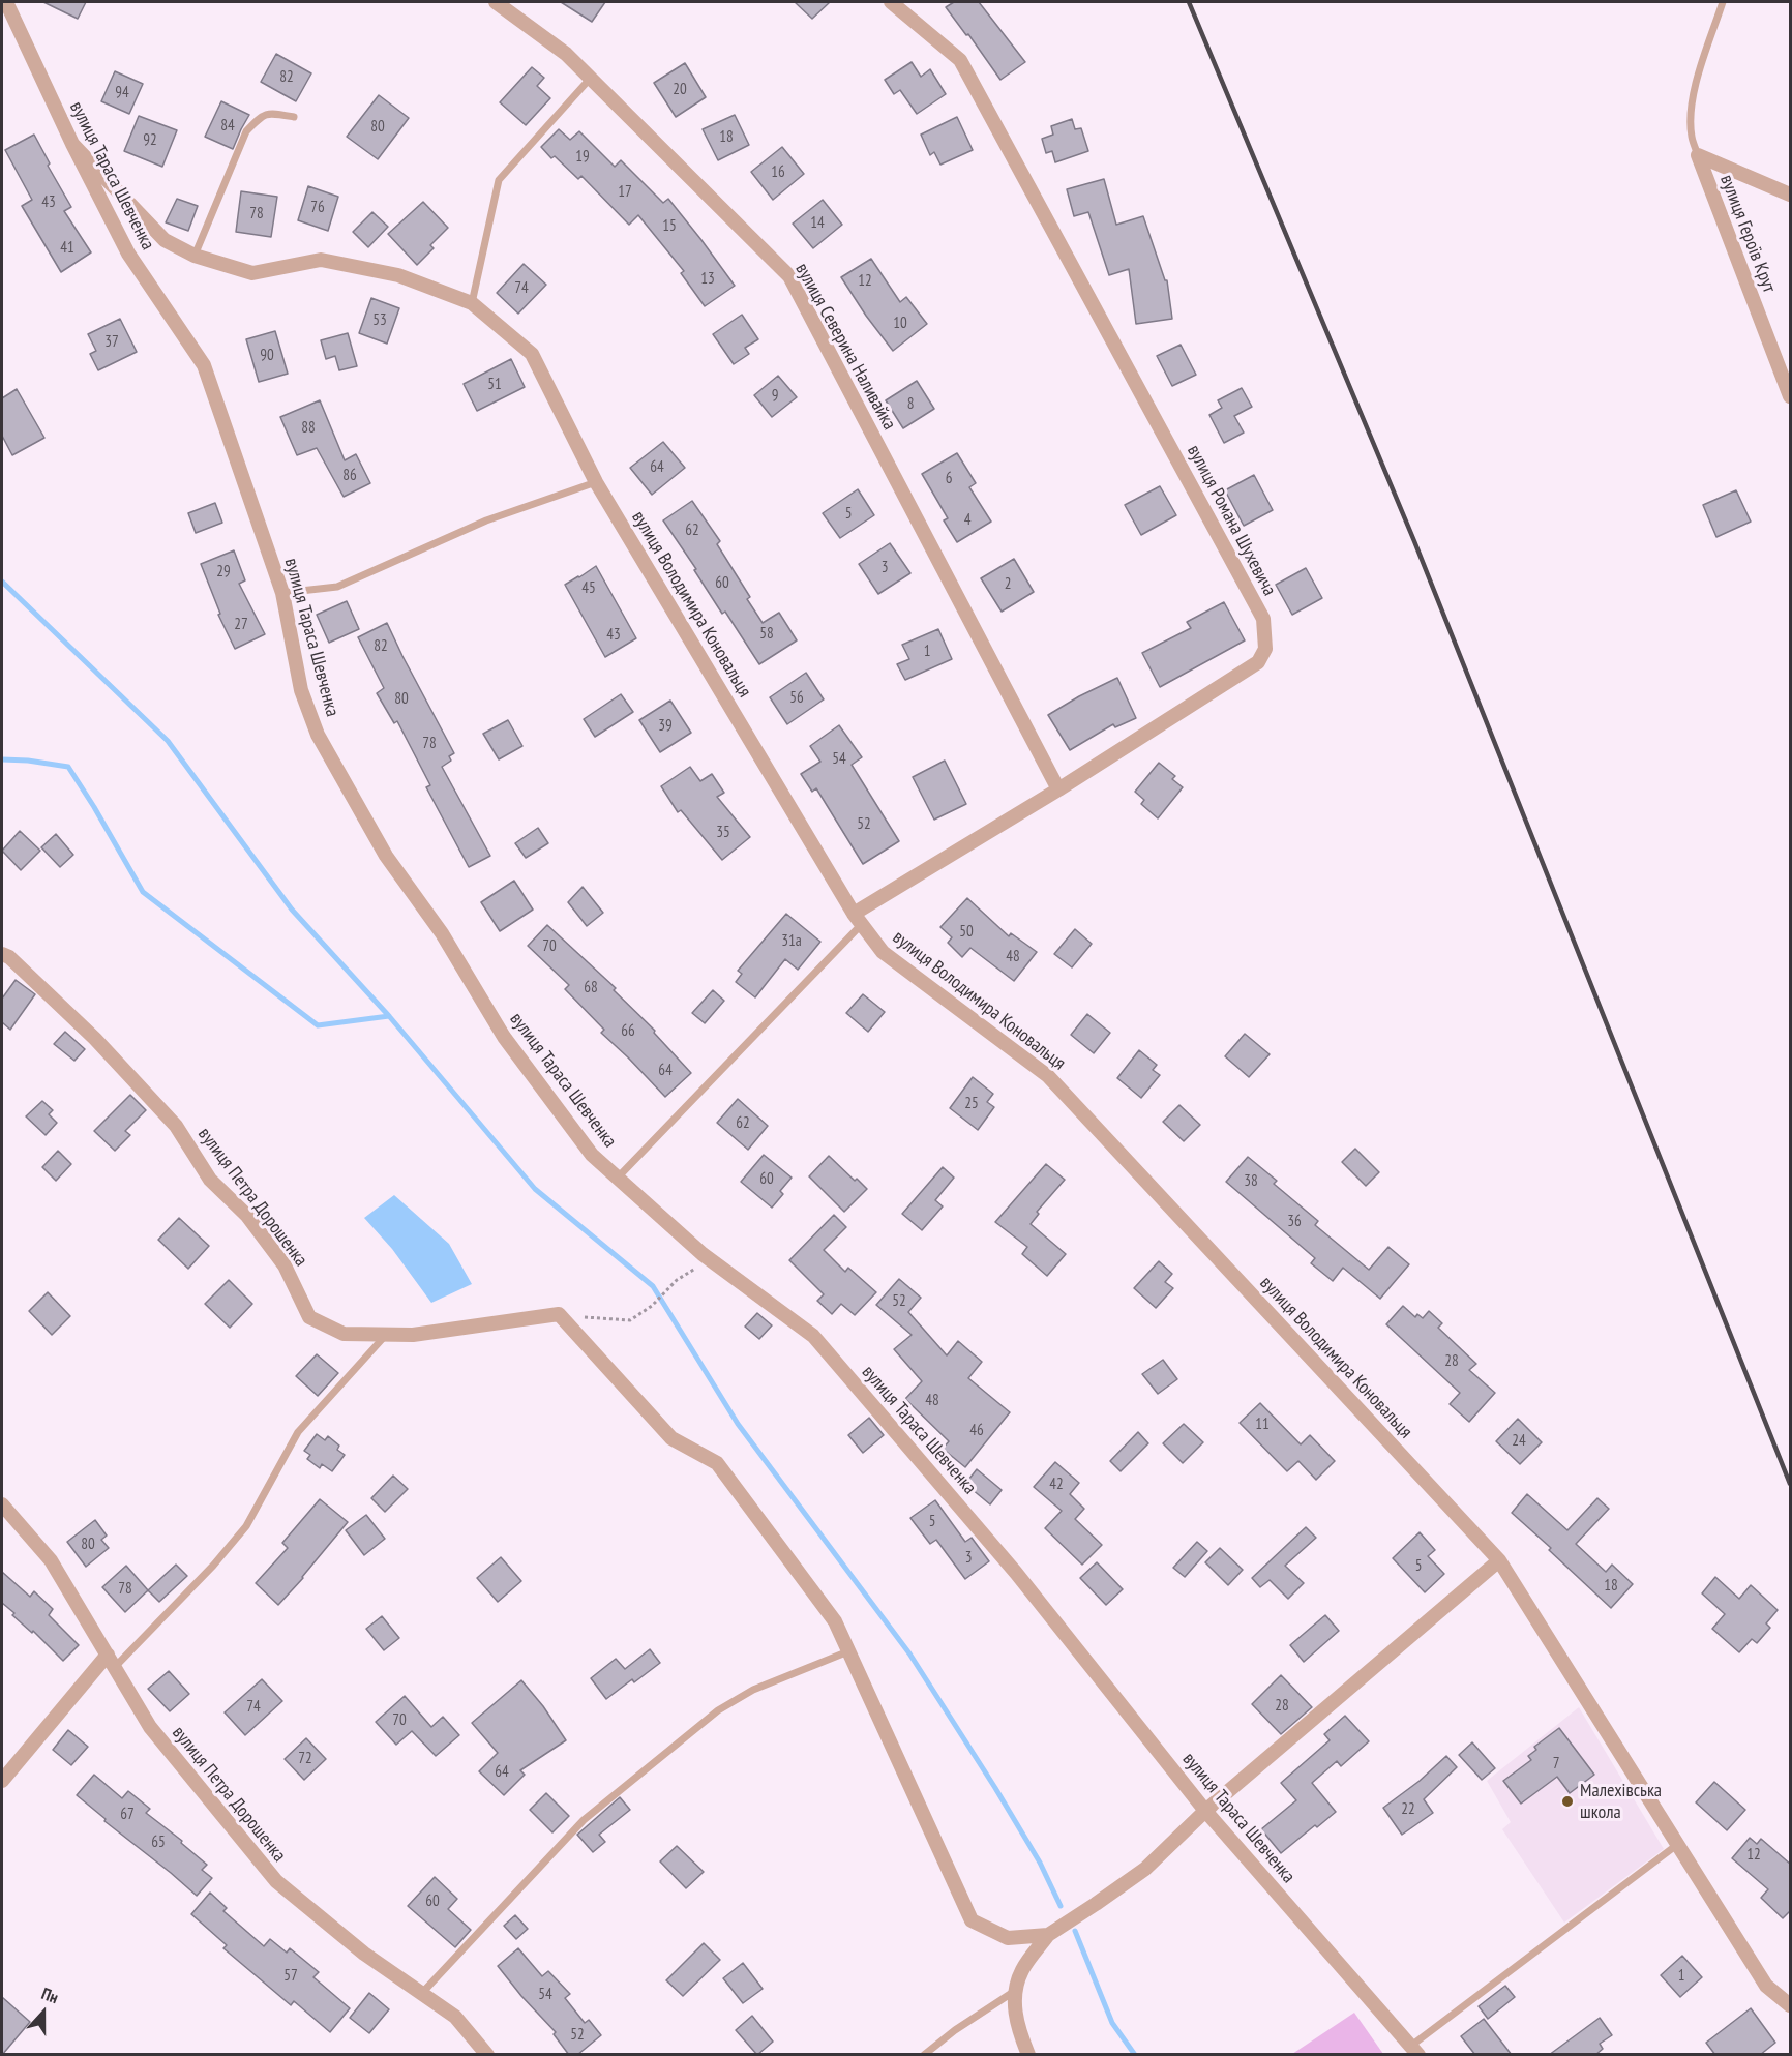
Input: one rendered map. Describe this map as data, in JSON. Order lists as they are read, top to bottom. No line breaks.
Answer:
{"streets":{"street":["вулиця Тараса Шевченка","вулиця Героїв Крут","вулиця Северина Наливайка","вулиця Романа Шухевича","вулиця Володимира Коновальця","вулиця Петра Дорошенка"]},"crossings":[["вулиця Тараса Шевченка","вулиця Володимира Коновальця"],["вулиця Северина Наливайка","вулиця Романа Шухевича"],["вулиця Романа Шухевича","вулиця Володимира Коновальця"]],"places":["Малехівська школа"],"house_numbers":["82","20","94","84","80","18","92","19","16","17","43","76","78","14","15","41","13","12","74","53","10","37","90","51","9","8","88","64","86","6","5","4","62","3","29","60","2","45","27","58","43","82","1","56","80","39","78","54","52","35","50","31а","70","48","68","66","64","25","62","60","38","36","52","28","48","11","46","24","42","5","80","3","5","18","78","28","74","70","72","7","64","22","67","65","12","60","57","1","54","52"],"north":"top"}
